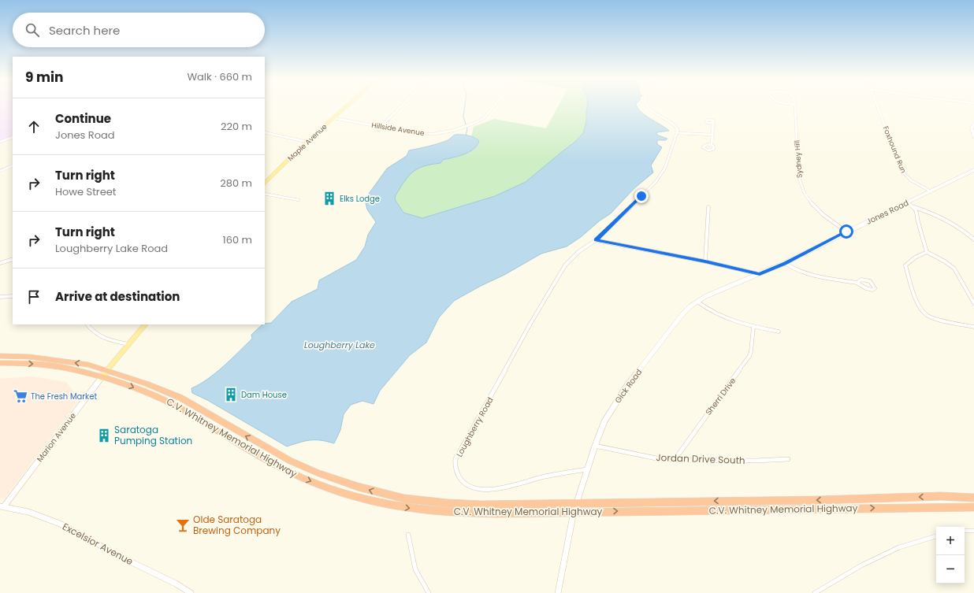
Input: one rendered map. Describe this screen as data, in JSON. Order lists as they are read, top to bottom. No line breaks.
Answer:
{"streets":{"highway":["C.V. Whitney Memorial Highway"],"main road":["Maple Avenue","Marion Avenue"],"street":["Hillside Avenue","Foxhound Run","Sydney Hill","Jones Road","Gick Road","Sherri Drive","Loughberry Road","Jordan Drive South","Excelsior Avenue"]},"crossings":[["Hillside Avenue","Maple Avenue"],["Foxhound Run","Jones Road"],["Sydney Hill","Jones Road"],["Jones Road","Gick Road"],["Gick Road","Loughberry Road"],["Gick Road","C.V. Whitney Memorial Highway"],["Gick Road","Jordan Drive South"],["Sherri Drive","Jordan Drive South"],["Marion Avenue","C.V. Whitney Memorial Highway"],["Marion Avenue","Excelsior Avenue"]],"water":["Loughberry Lake"],"places":{"building":["Elks Lodge","Dam House","Saratoga Pumping Station"],"supermarket":["The Fresh Market"],"bar":["Olde Saratoga Brewing Company"]},"page":{"search":"Search here","heading":["9 min","Walk · 660 m"],"list":[["Continue","Jones Road","220 m"],["Turn right","Howe Street","280 m"],["Turn right","Loughberry Lake Road","160 m"],"Arrive at destination"],"map_buttons":["+","−"]}}
